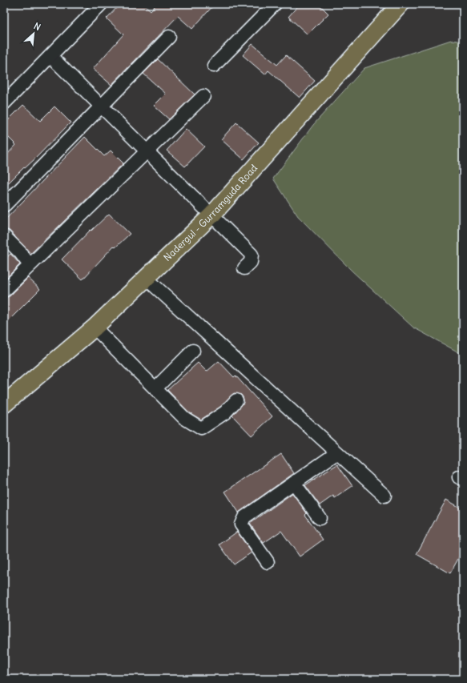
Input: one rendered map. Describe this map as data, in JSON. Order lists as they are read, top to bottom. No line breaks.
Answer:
{"streets":{"main road":["Nadergul - Gurramguda Road"]},"north":"top right"}
